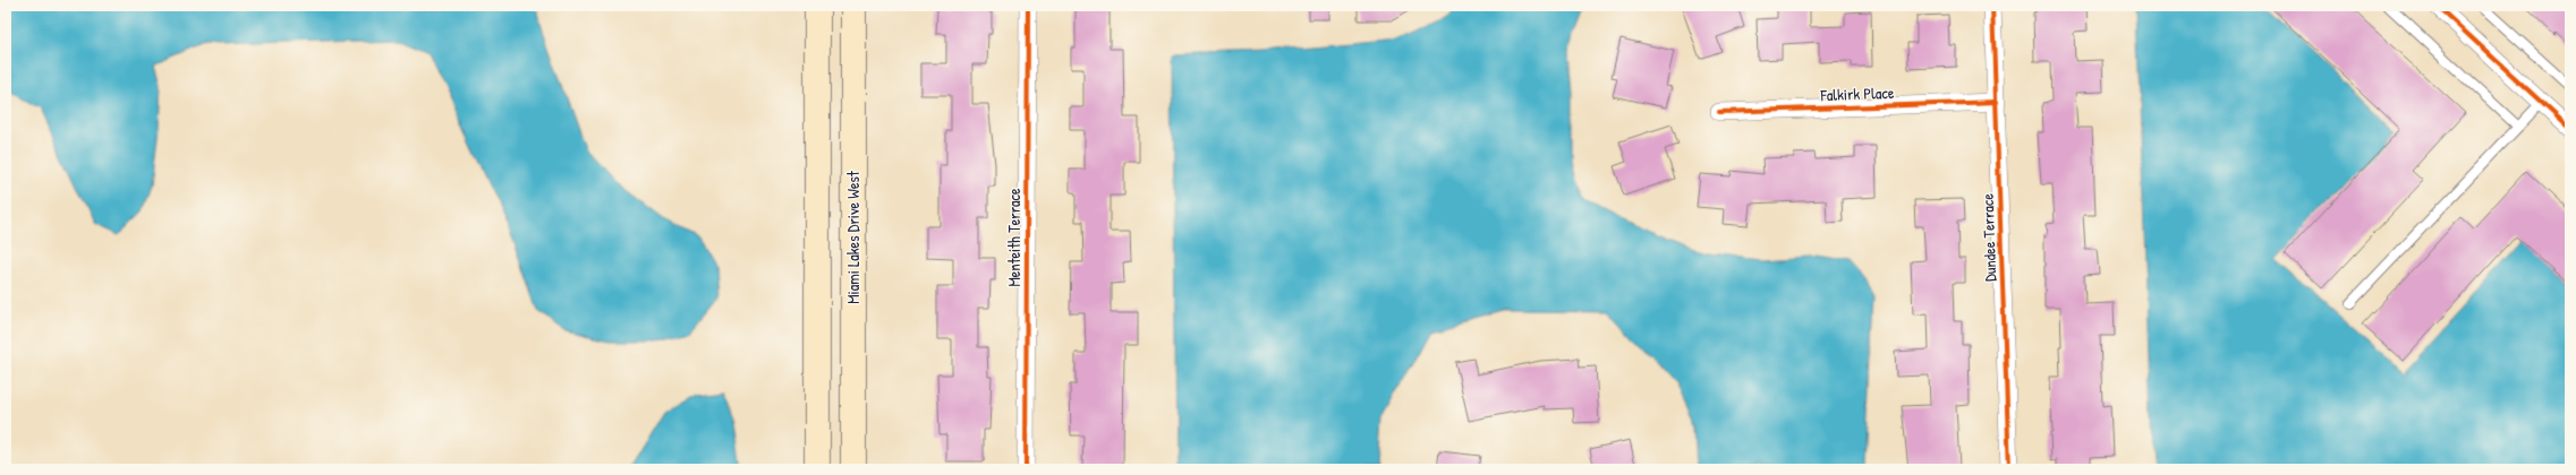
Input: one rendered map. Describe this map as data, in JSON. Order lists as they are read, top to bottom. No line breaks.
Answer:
{"streets":{"main road":["Miami Lakes Drive West"],"street":["Falkirk Place","Menteith Terrace","Dundee Terrace"]},"crossings":[["Falkirk Place","Dundee Terrace"]]}
